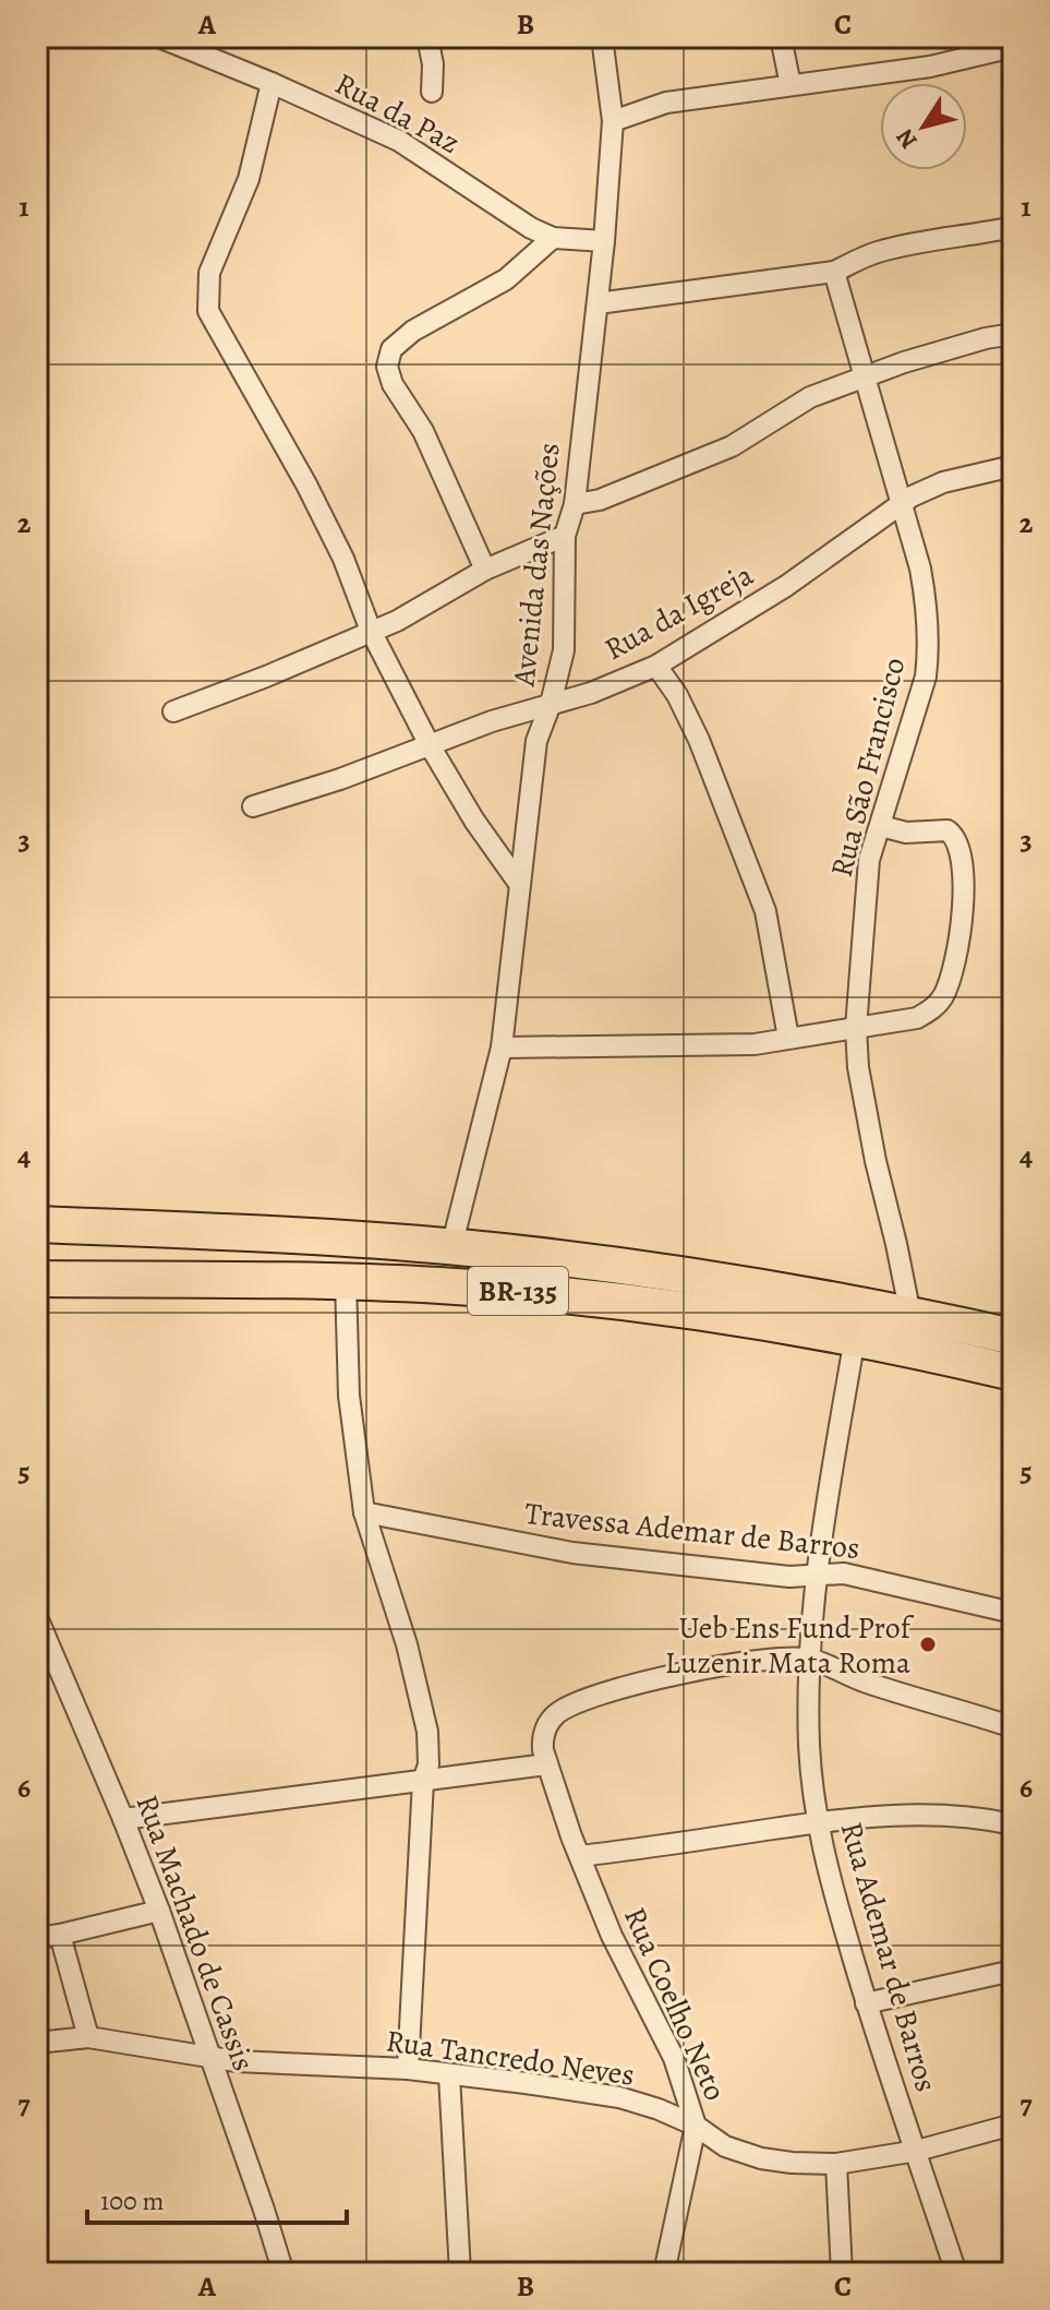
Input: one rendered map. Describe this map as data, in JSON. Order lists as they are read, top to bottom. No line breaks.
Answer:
{"streets":{"highway":["BR-135"],"street":["Rua da Paz","Avenida das Nações","Rua da Igreja","Rua São Francisco","Travessa Ademar de Barros","Rua Machado de Cassis","Rua Ademar de Barros","Rua Coelho Neto","Rua Tancredo Neves"]},"crossings":[["Rua da Paz","Avenida das Nações"],["Avenida das Nações","Rua da Igreja"],["Avenida das Nações","BR-135"],["Rua da Igreja","Rua São Francisco"],["Rua São Francisco","BR-135"],["BR-135","Rua Ademar de Barros"],["Travessa Ademar de Barros","Rua Ademar de Barros"],["Rua Machado de Cassis","Rua Tancredo Neves"],["Rua Ademar de Barros","Rua Tancredo Neves"],["Rua Coelho Neto","Rua Tancredo Neves"]],"places":["Ueb Ens Fund Prof Luzenir Mata Roma"],"scale_bar":"100 m","north":"bottom left","grid":{"columns":["A","B","C"],"rows":["1","2","3","4","5","6","7"]}}
